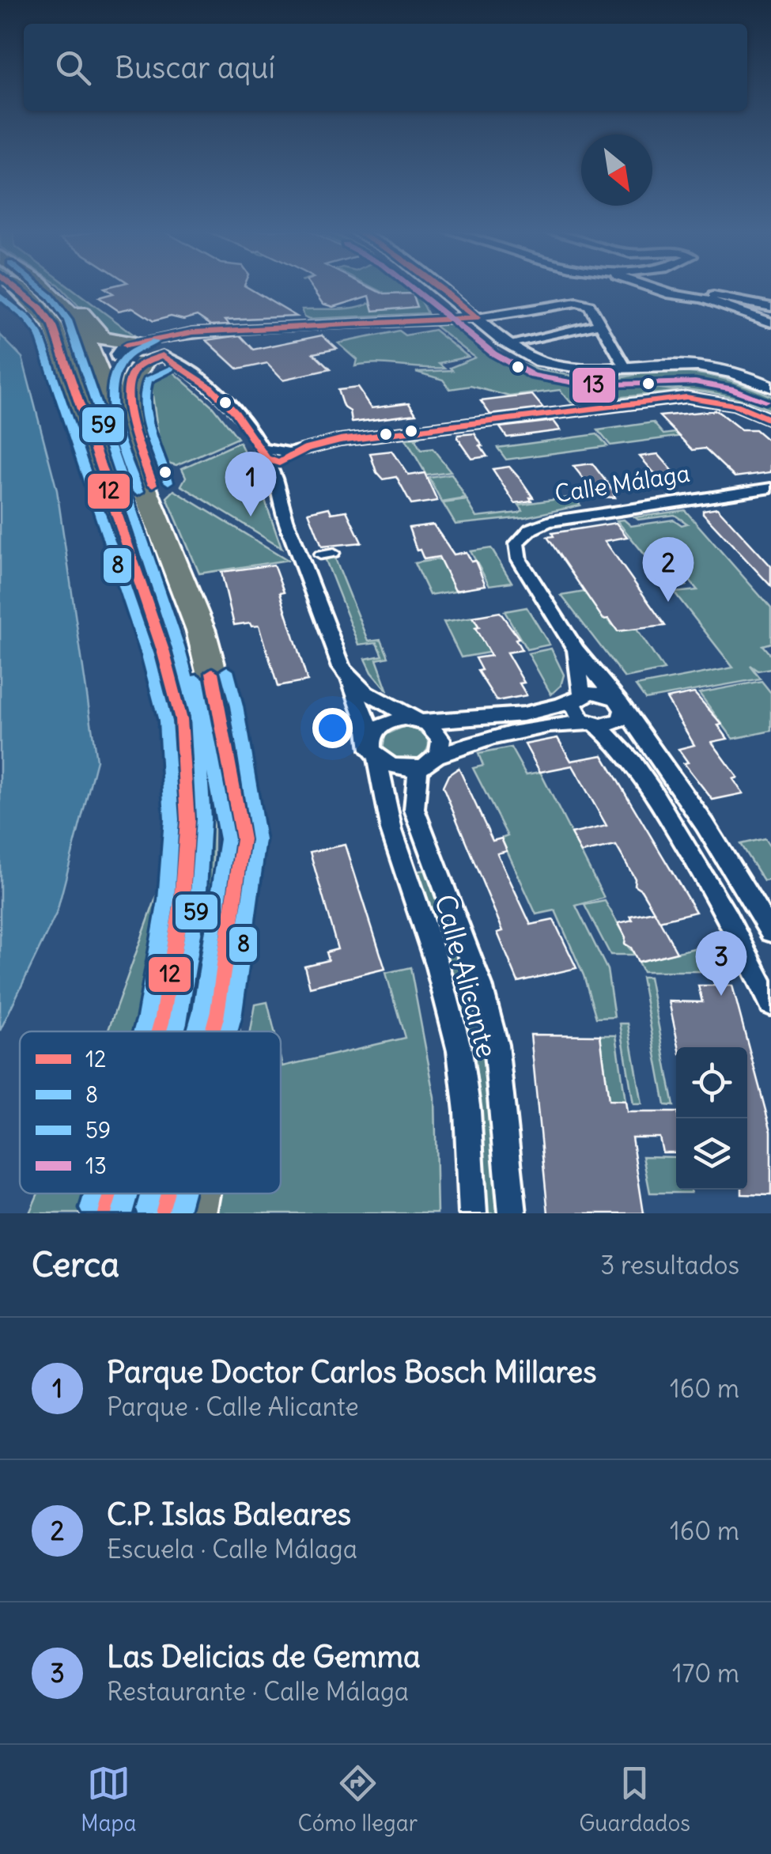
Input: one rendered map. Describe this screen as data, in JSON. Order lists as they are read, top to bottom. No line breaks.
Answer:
{"streets":{"street":["Calle Málaga","Calle Alicante"]},"lines":["transit line 12","transit line 59","transit line 13","transit line 8"],"legend":["12","8","59","13"],"north":"bottom right","page":{"search":"Buscar aquí","pins":["1","2","3"],"heading":["Cerca","3 resultados"],"list":[{"mark":"1","name":"Parque Doctor Carlos Bosch Millares","note":"Parque · Calle Alicante","value":"160 m"},{"mark":"2","name":"C.P. Islas Baleares","note":"Escuela · Calle Málaga","value":"160 m"},{"mark":"3","name":"Las Delicias de Gemma","note":"Restaurante · Calle Málaga","value":"170 m"}],"nav":["Mapa","Cómo llegar","Guardados"]}}
